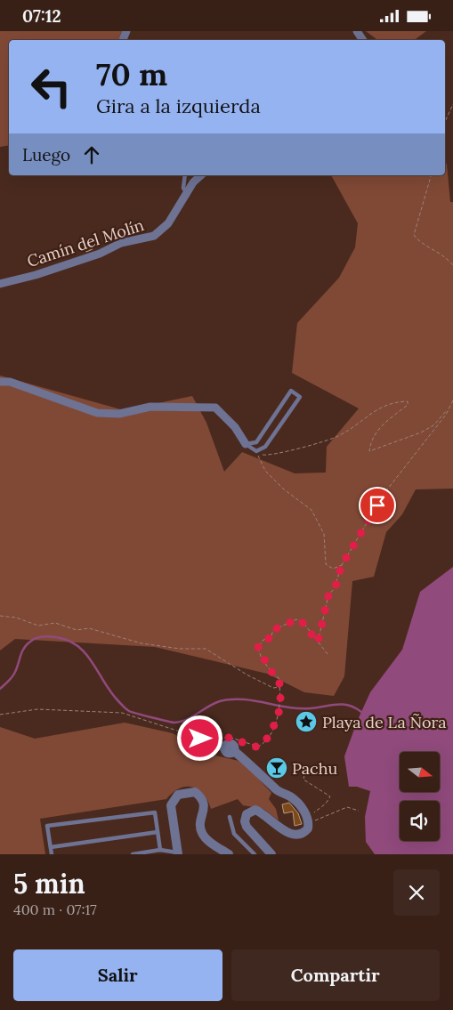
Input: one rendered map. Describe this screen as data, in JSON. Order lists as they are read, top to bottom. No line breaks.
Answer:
{"streets":{"street":["Camín del Molín"]},"places":{"place":["Playa de La Ñora"],"bar":["Pachu"]},"north":"right","page":{"status":"07:12","turn":["70 m","Gira a la izquierda"],"then":"Luego","heading":["5 min","400 m · 07:17"],"buttons":["Salir","Compartir"]}}
